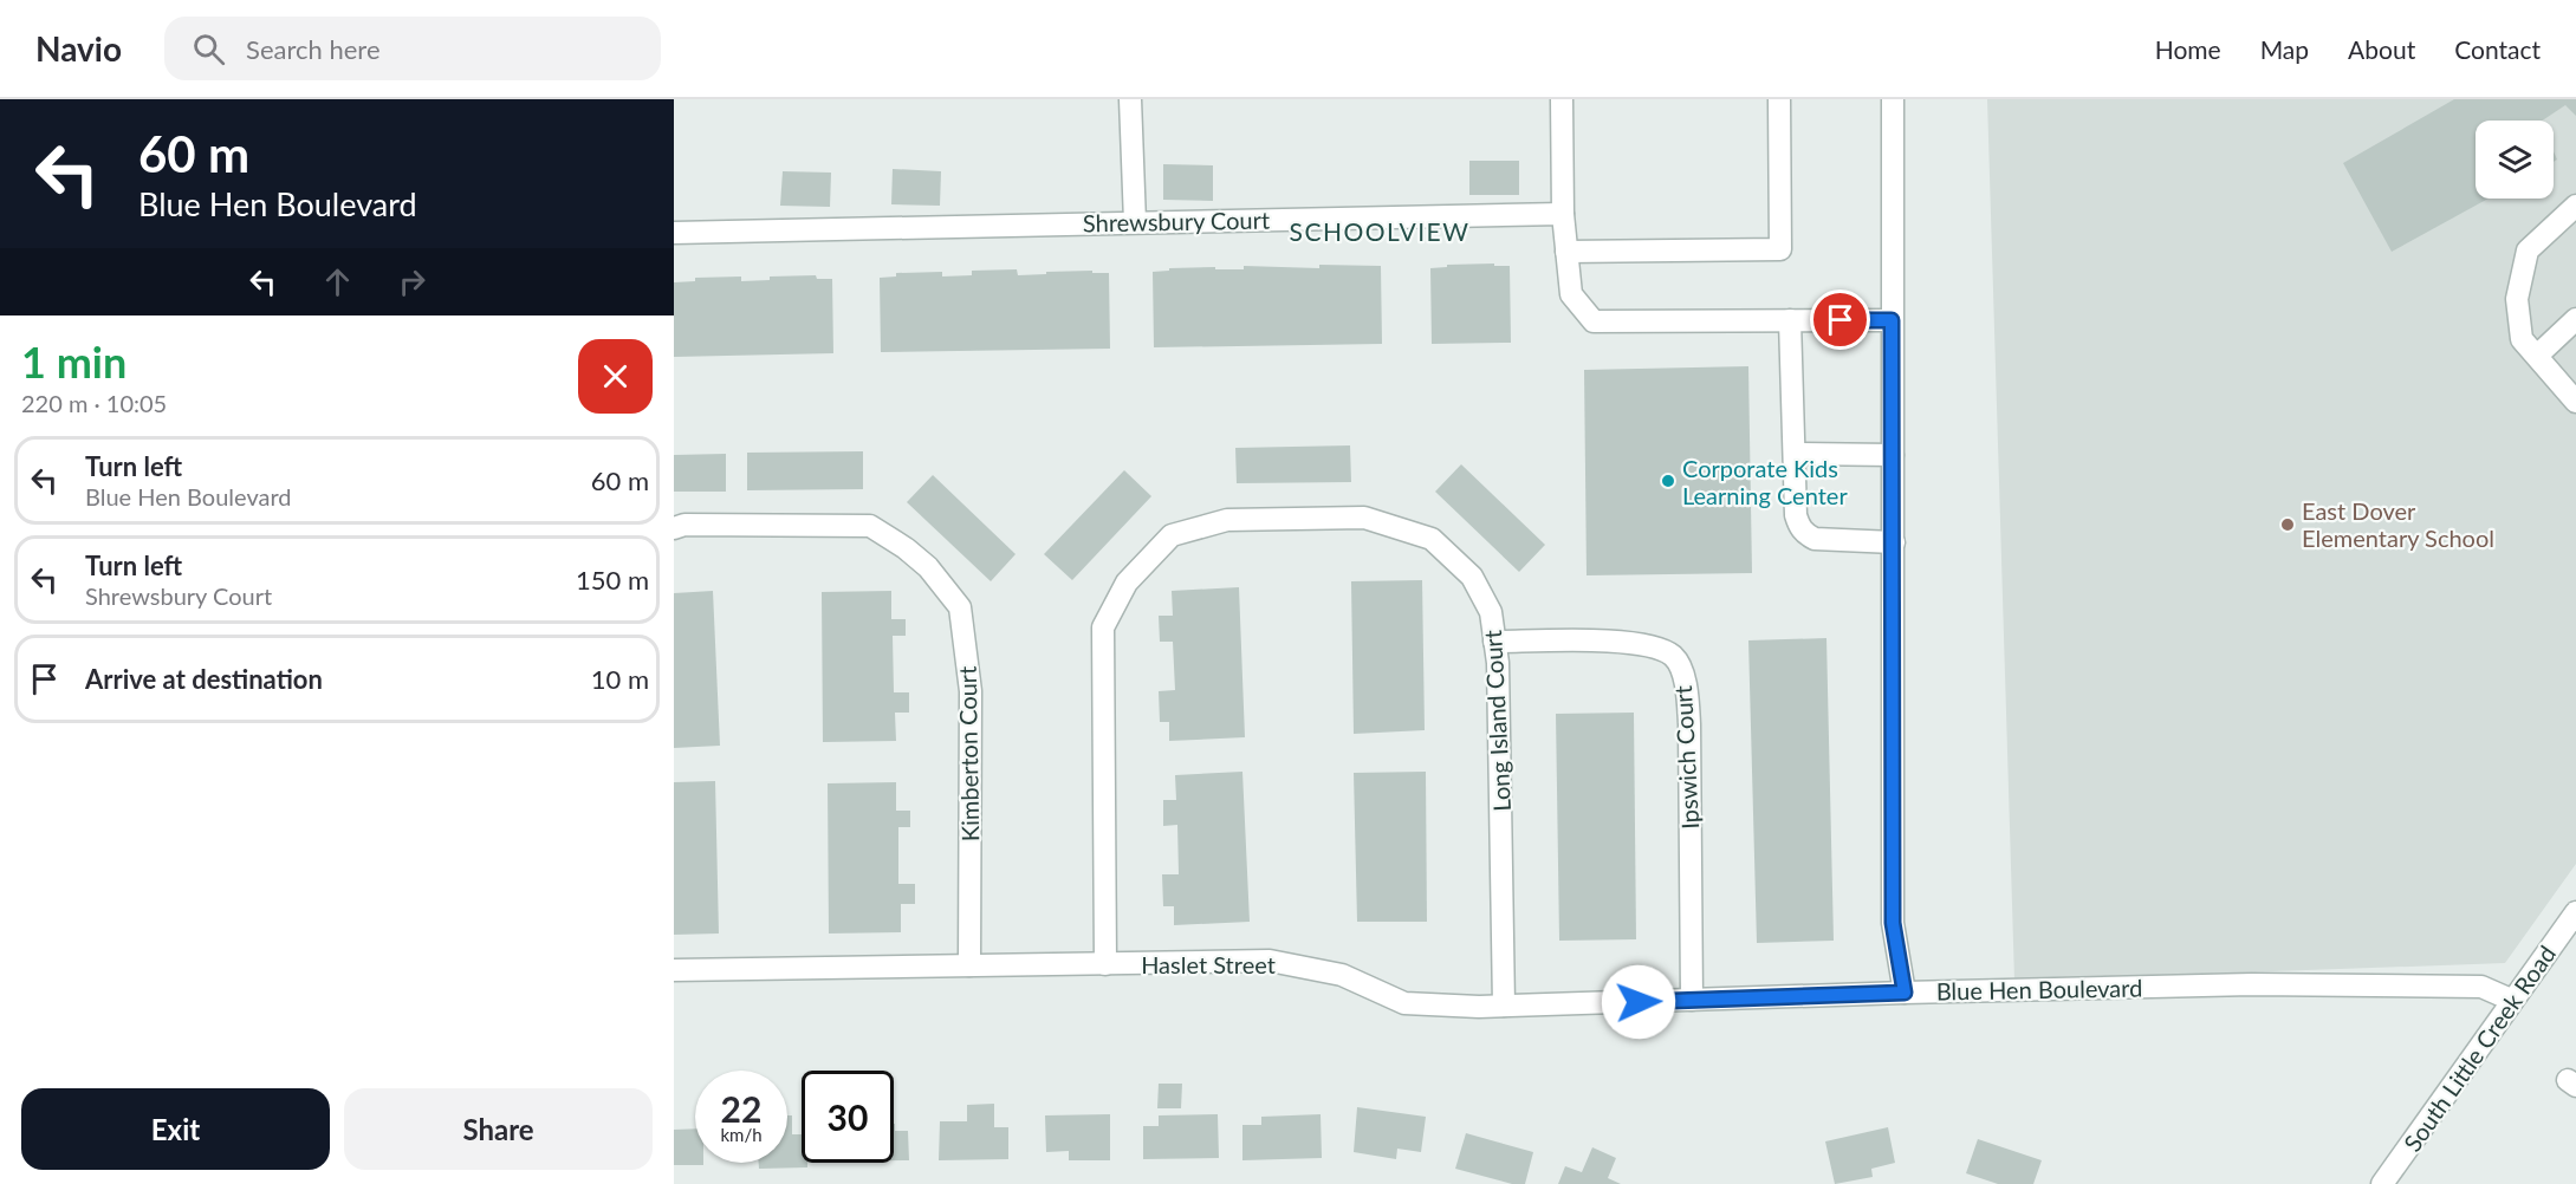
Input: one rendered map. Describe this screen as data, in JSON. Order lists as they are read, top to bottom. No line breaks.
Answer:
{"streets":{"street":["Shrewsbury Court","Long Island Court","Kimberton Court","Ipswich Court","Haslet Street","Blue Hen Boulevard","South Little Creek Road"]},"crossings":[["Long Island Court","Ipswich Court"],["Long Island Court","Haslet Street"],["Kimberton Court","Haslet Street"],["Ipswich Court","Haslet Street"],["Haslet Street","Blue Hen Boulevard"],["Blue Hen Boulevard","South Little Creek Road"]],"districts":["SCHOOLVIEW"],"places":["Corporate Kids Learning Center","East Dover Elementary School"],"page":{"header":"Navio","search":"Search here","nav":["Home","Map","About","Contact"],"turn":["60 m","Blue Hen Boulevard"],"heading":["1 min","220 m · 10:05"],"list":[{"name":"Turn left","note":"Blue Hen Boulevard","value":"60 m"},{"name":"Turn left","note":"Shrewsbury Court","value":"150 m"},{"name":"Arrive at destination","value":"10 m"}],"speed":"22 km/h","limit":"30","buttons":["Exit","Share"]}}
